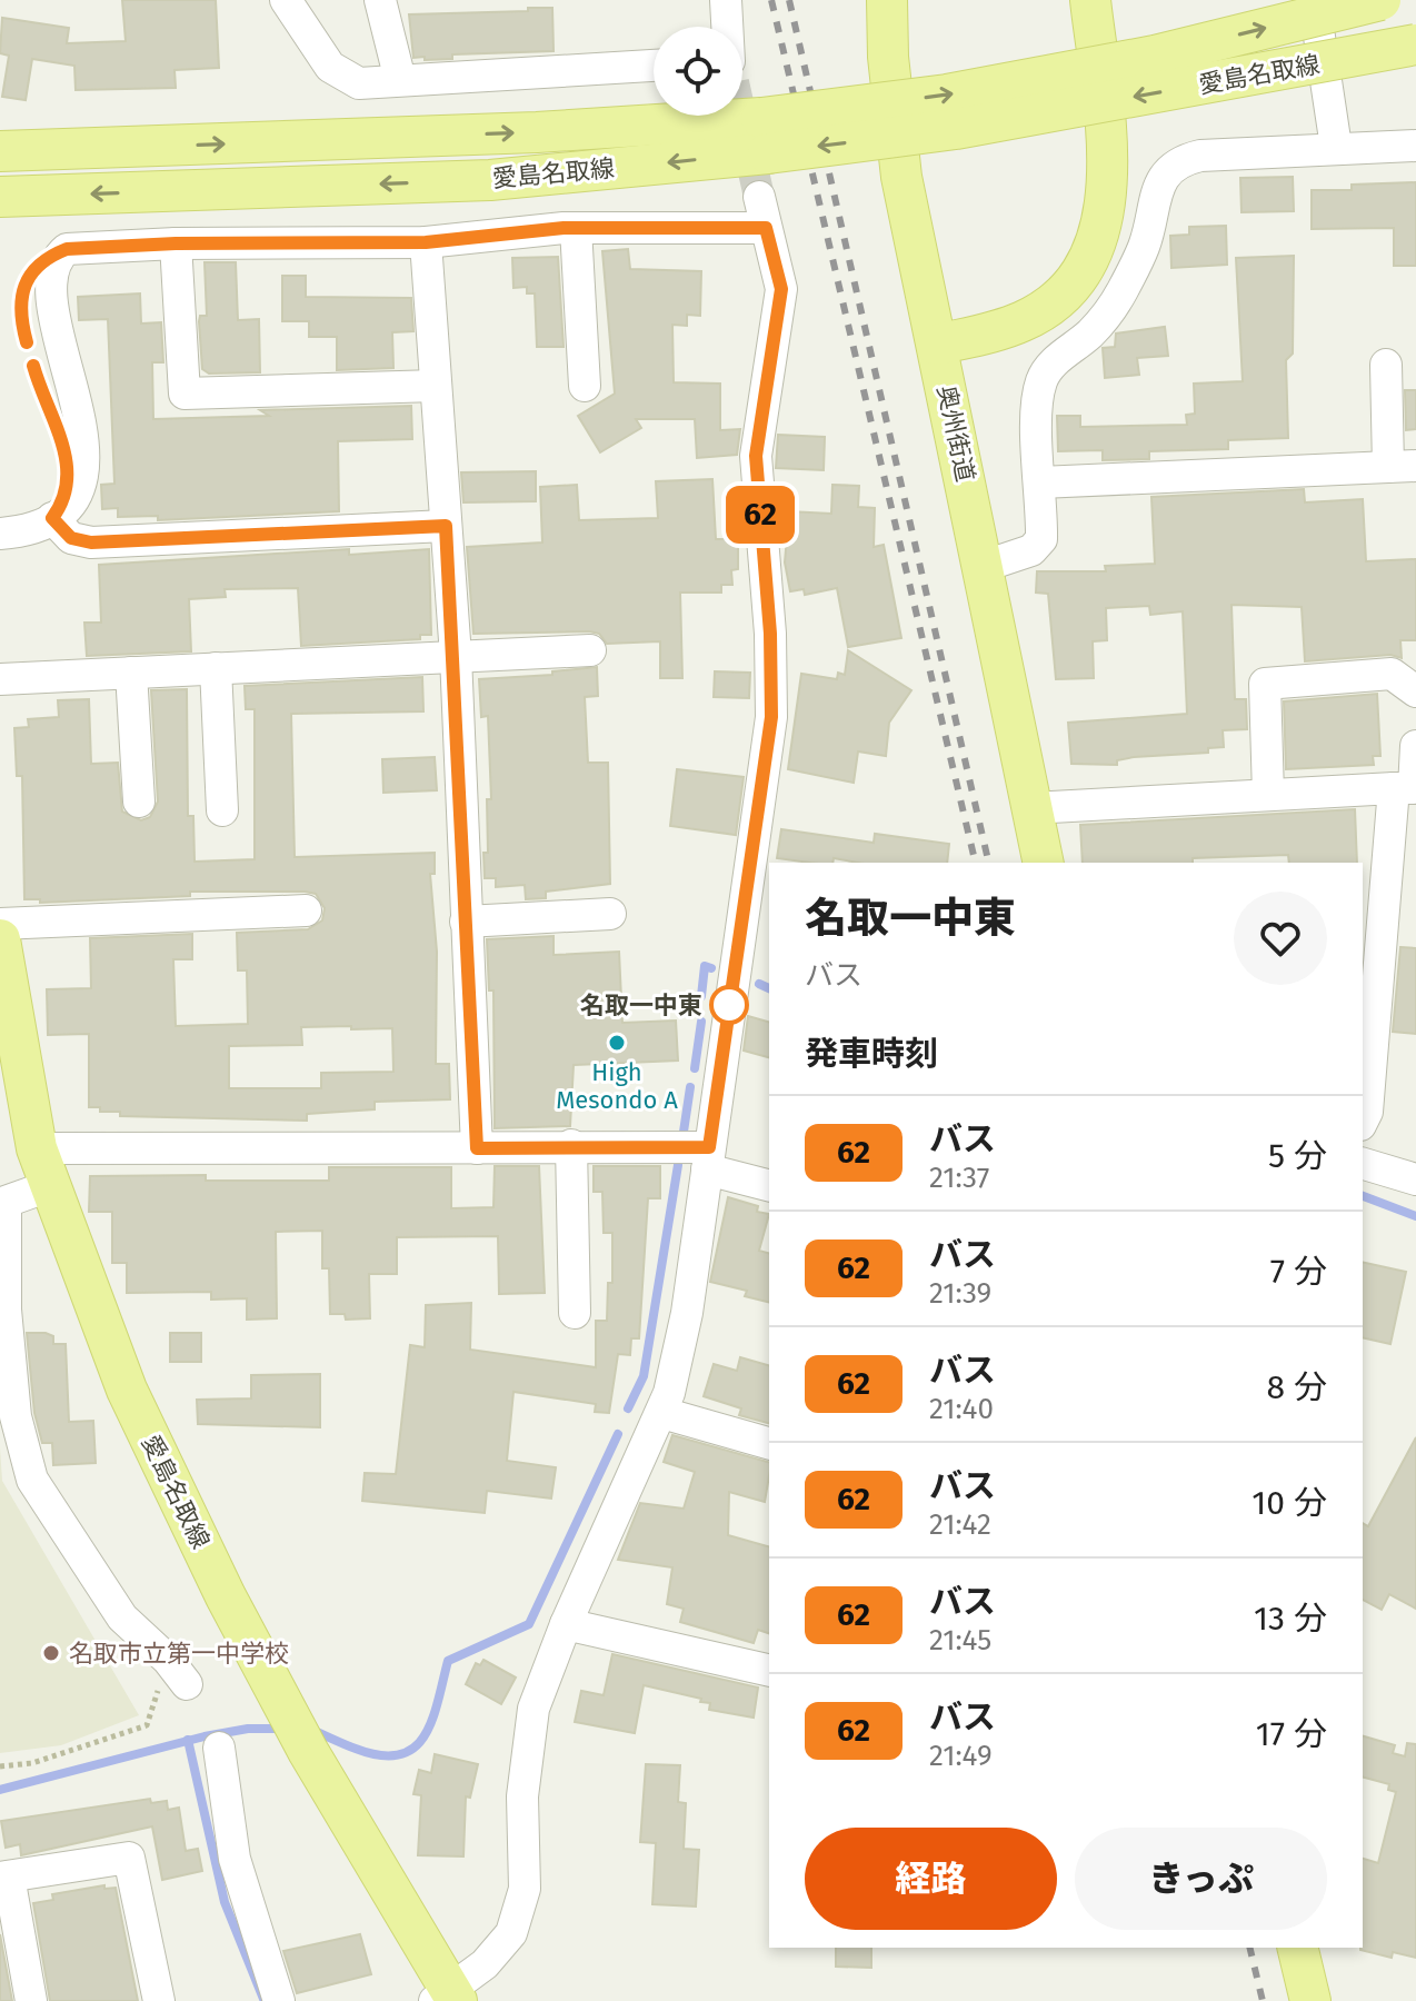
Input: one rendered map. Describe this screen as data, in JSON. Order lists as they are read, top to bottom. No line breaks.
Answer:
{"streets":{"main road":["愛島名取線","奥州街道"]},"places":["名取一中東","High Mesondo A","名取市立第一中学校"],"lines":["bus line 62"],"page":{"on_map":"62","heading":[["名取一中東","バス"],"発車時刻"],"list":[{"mark":"62","name":"バス","note":"21:37","value":"5 分"},{"mark":"62","name":"バス","note":"21:39","value":"7 分"},{"mark":"62","name":"バス","note":"21:40","value":"8 分"},{"mark":"62","name":"バス","note":"21:42","value":"10 分"},{"mark":"62","name":"バス","note":"21:45","value":"13 分"},{"mark":"62","name":"バス","note":"21:49","value":"17 分"}],"buttons":["経路","きっぷ"]}}
